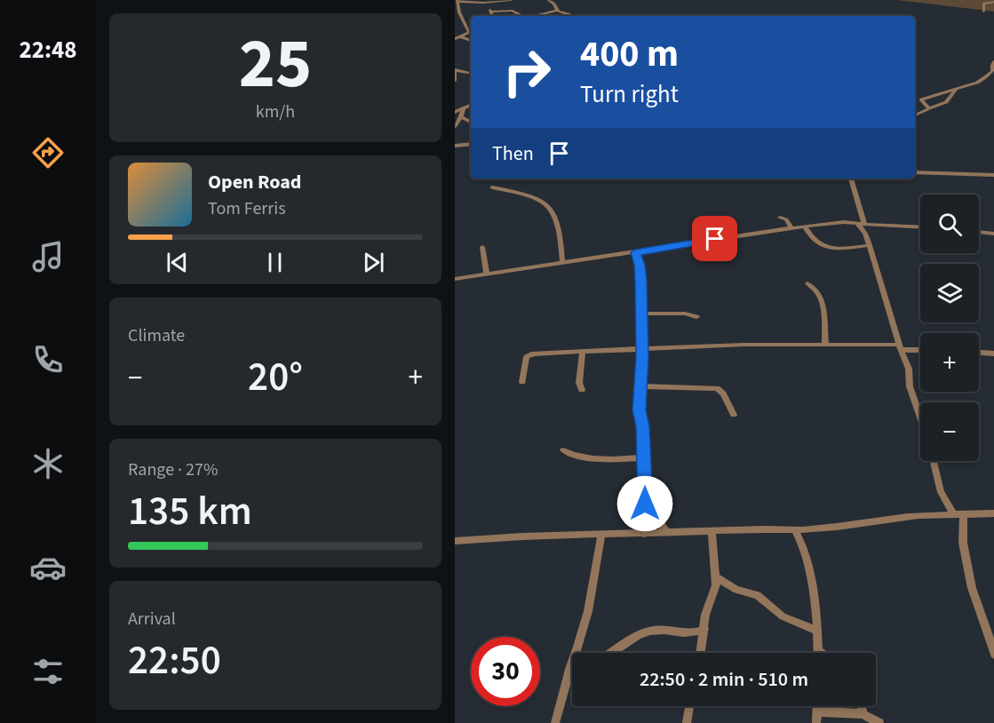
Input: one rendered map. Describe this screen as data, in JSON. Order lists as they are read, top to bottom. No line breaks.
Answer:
{"page":{"tabs":"22:48","tile":[["25","km/h"],"Climate",["Range · 27%","135 km"],["Arrival","22:50"]],"turn":["400 m","Turn right"],"then":"Then","song":["Open Road","Tom Ferris"],"map_buttons":["+","−"],"heat":["−","20°","+"],"limit":"30","trip":"22:50 · 2 min · 510 m"}}
